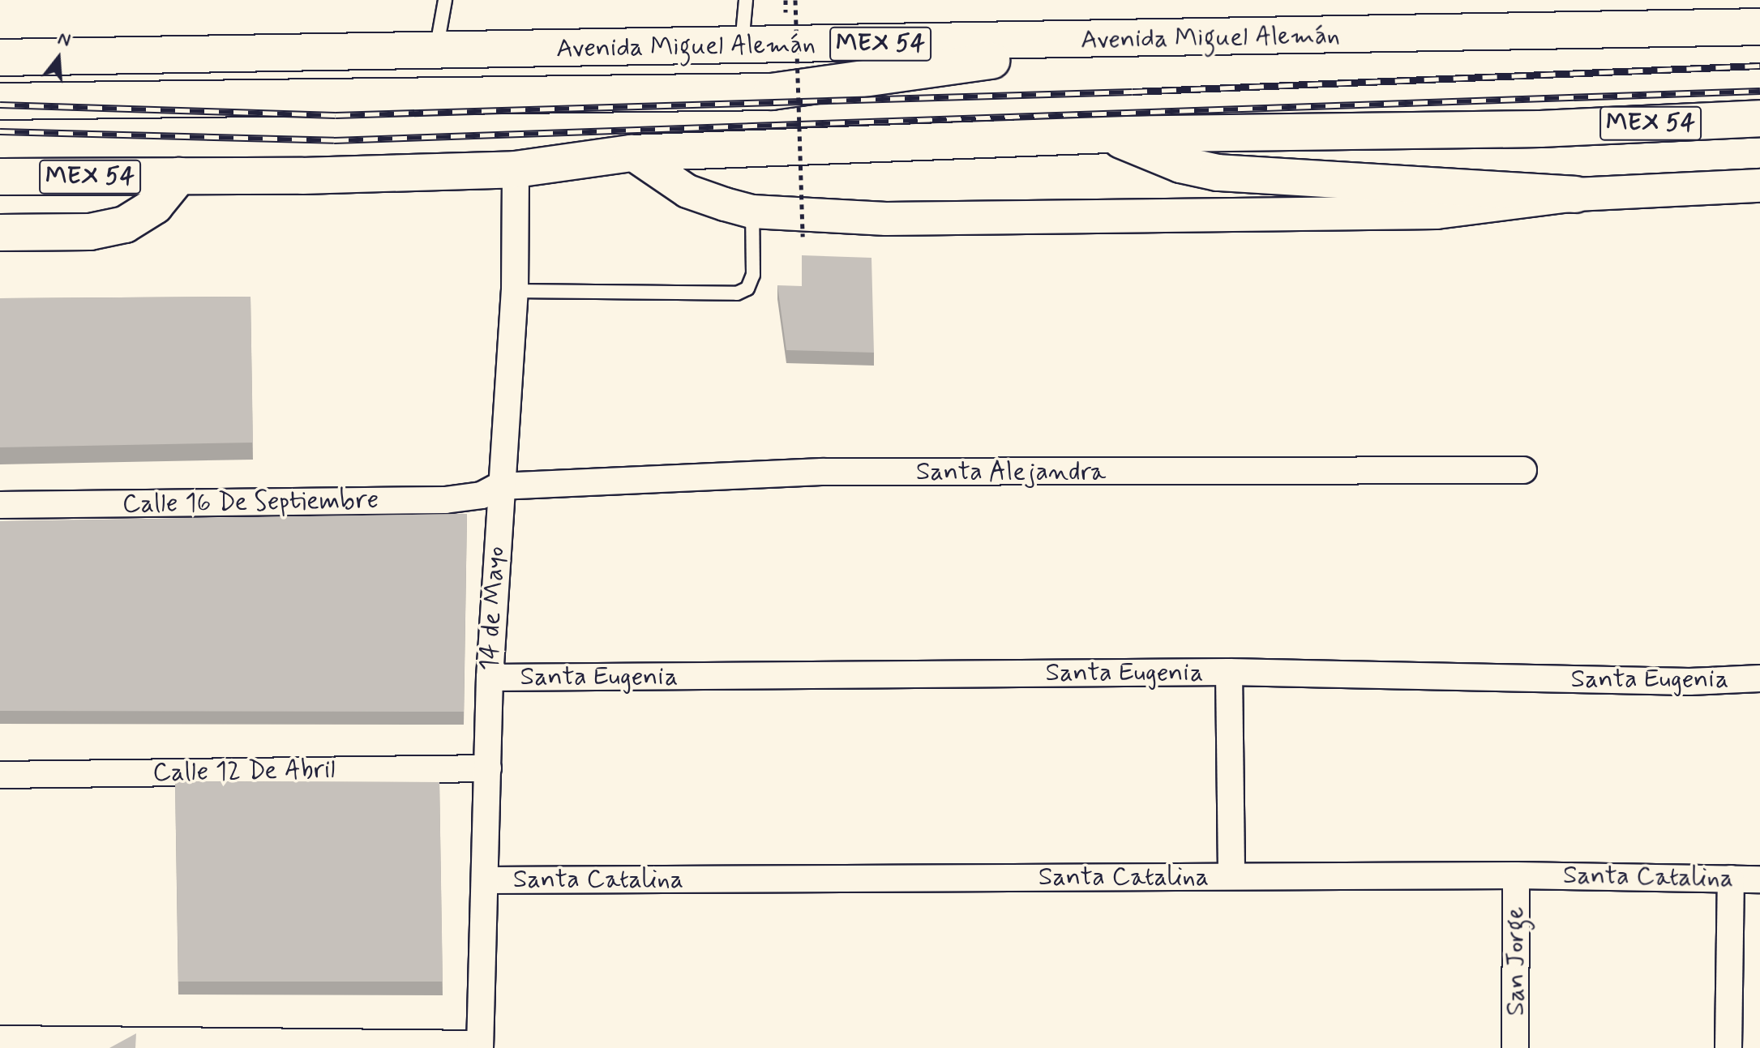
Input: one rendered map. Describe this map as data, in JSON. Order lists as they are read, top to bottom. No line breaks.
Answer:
{"streets":{"highway":["Avenida Miguel Alemán","MEX 54"],"street":["Santa Alejandra","Calle 16 De Septiembre","14 de Mayo","Santa Eugenia","Calle 12 De Abril","Santa Catalina","San Jorge"]},"crossings":[["MEX 54","14 de Mayo"],["Santa Alejandra","Calle 16 De Septiembre"],["Santa Alejandra","14 de Mayo"],["Calle 16 De Septiembre","14 de Mayo"],["14 de Mayo","Santa Eugenia"],["14 de Mayo","Calle 12 De Abril"],["14 de Mayo","Santa Catalina"],["Santa Catalina","San Jorge"]],"north":"top"}
